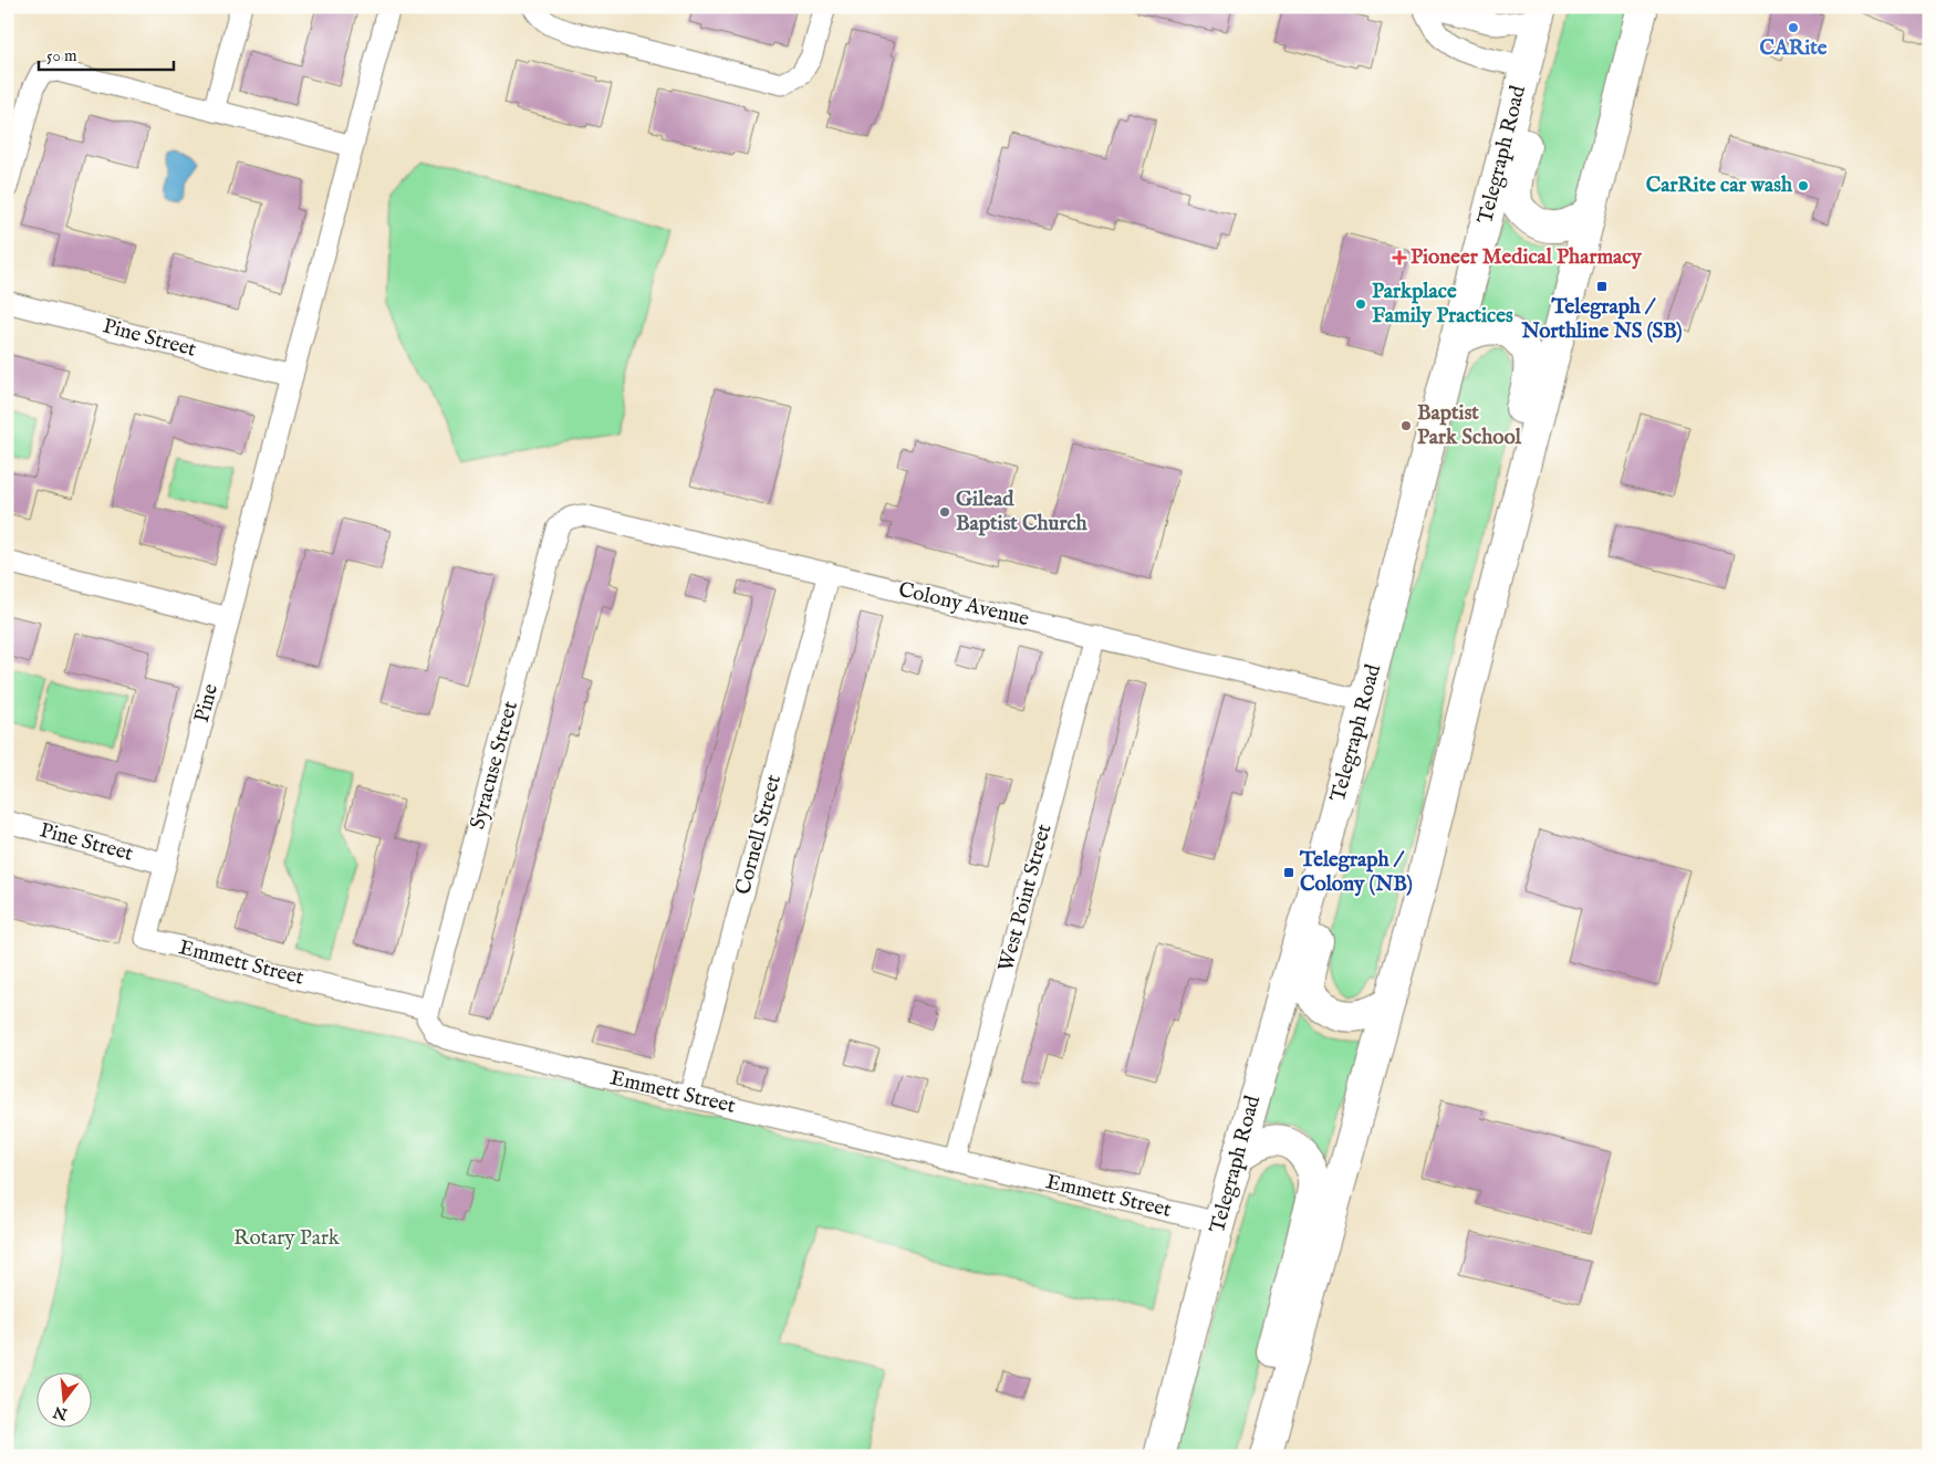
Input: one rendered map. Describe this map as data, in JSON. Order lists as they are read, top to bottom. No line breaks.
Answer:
{"streets":{"main road":["Telegraph Road"],"street":["Pine Street","Colony Avenue","Pine","Syracuse Street","Cornell Street","West Point Street","Emmett Street"]},"crossings":[["Telegraph Road","Colony Avenue"],["Telegraph Road","Emmett Street"],["Pine Street","Pine"],["Colony Avenue","Syracuse Street"],["Colony Avenue","Cornell Street"],["Colony Avenue","West Point Street"],["Pine","Emmett Street"],["Syracuse Street","Emmett Street"],["Cornell Street","Emmett Street"],["West Point Street","Emmett Street"]],"parks":["Rotary Park"],"places":{"other":["CARite","CarRite car wash","Parkplace Family Practices","Baptist Park School","Gilead Baptist Church"],"health":["Pioneer Medical Pharmacy"],"transit":["Telegraph / Northline NS (SB)","Telegraph / Colony (NB)"]},"scale_bar":"50 m","north":"bottom"}
